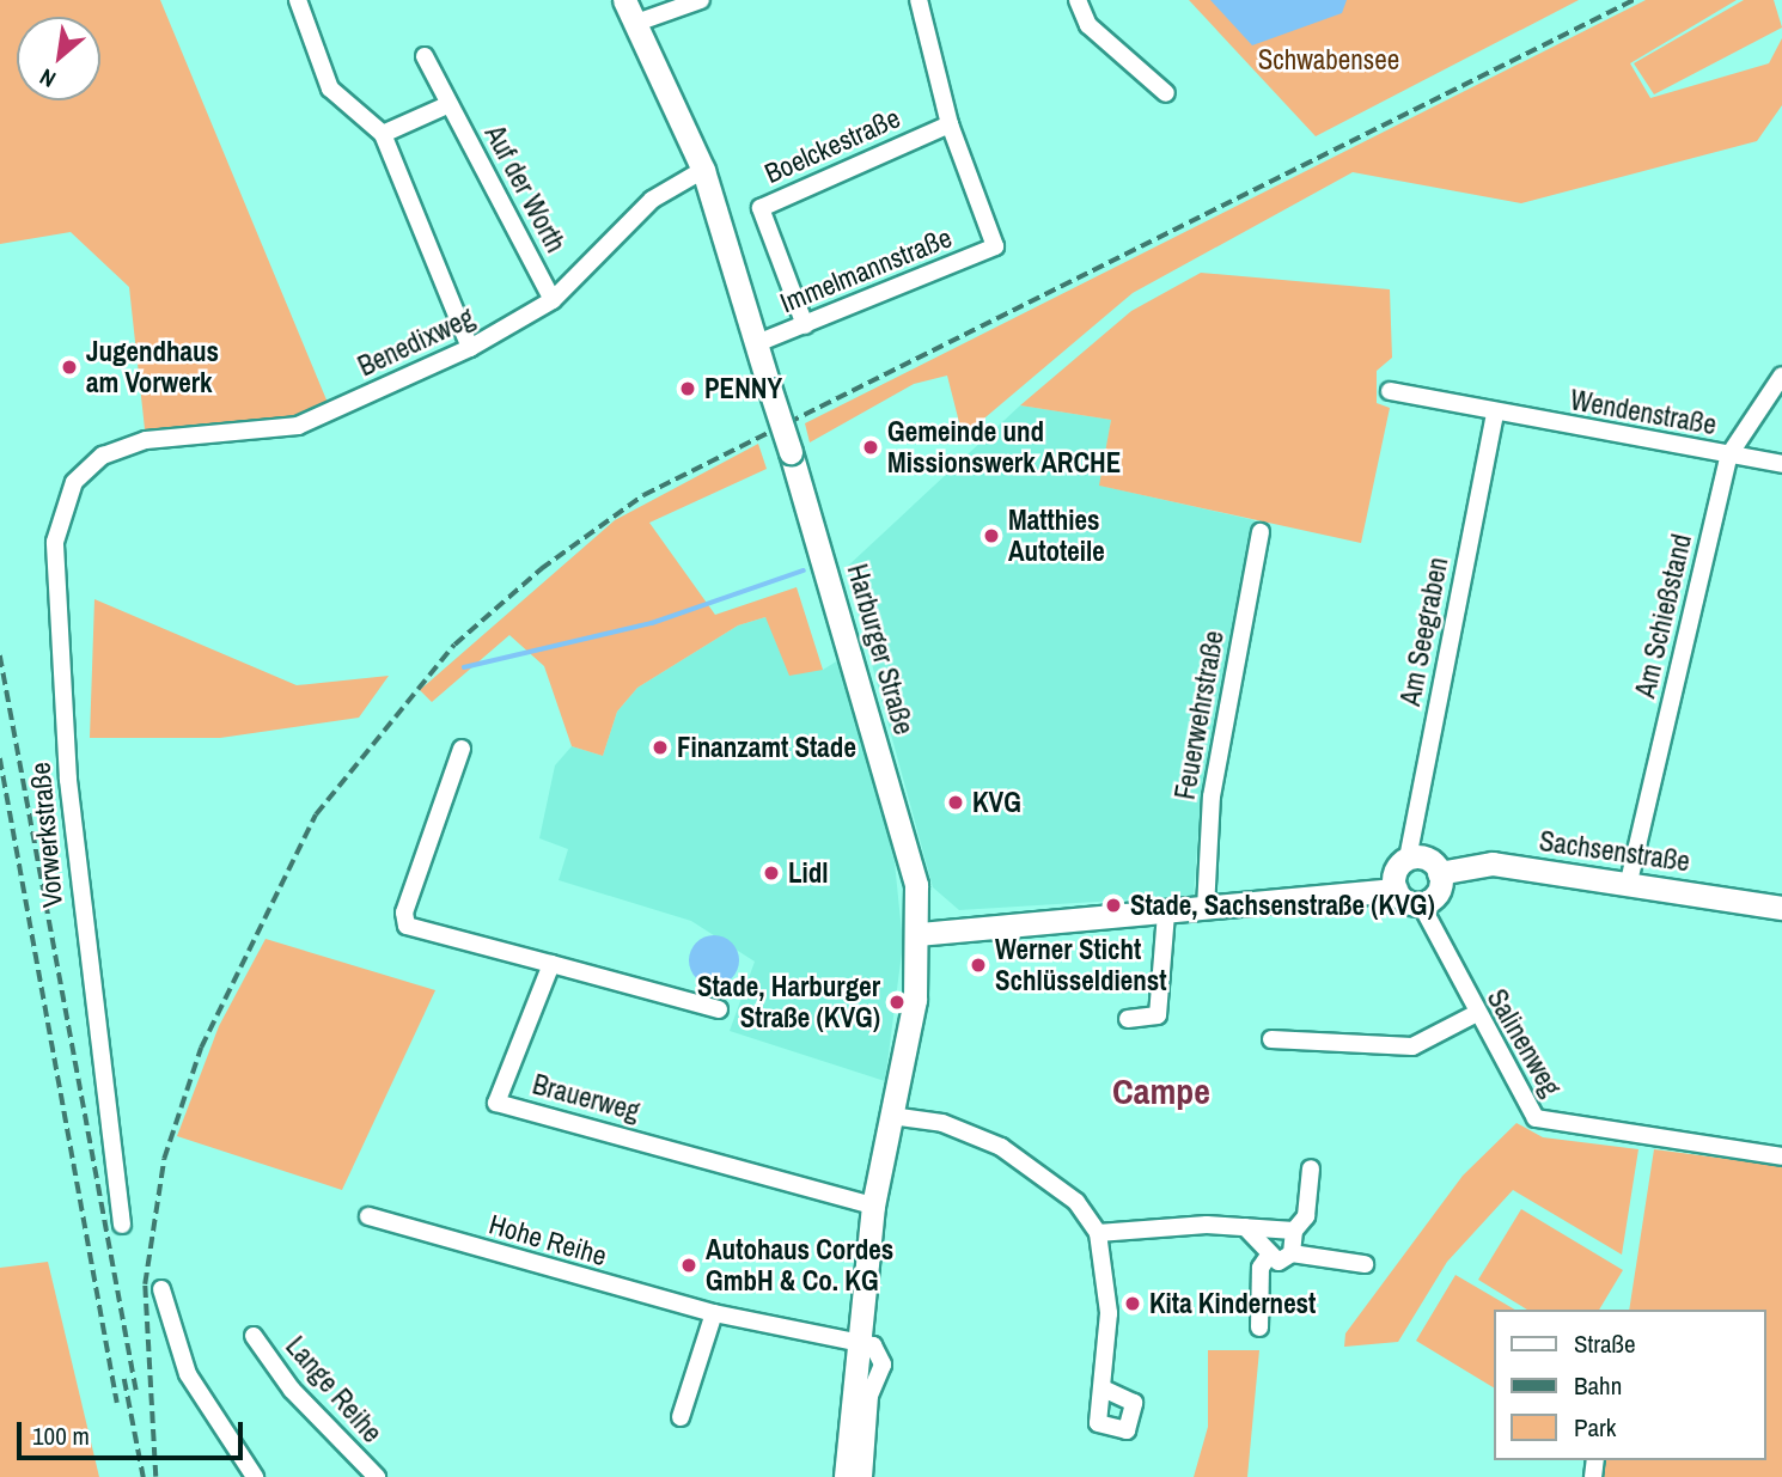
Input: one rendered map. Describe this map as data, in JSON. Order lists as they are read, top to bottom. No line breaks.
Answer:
{"streets":{"main road":["Harburger Straße","Sachsenstraße"],"street":["Boelckestraße","Auf der Worth","Immelmannstraße","Benedixweg","Wendenstraße","Am Schießstand","Am Seegraben","Feuerwehrstraße","Vorwerkstraße","Salinenweg","Brauerweg","Hohe Reihe","Lange Reihe"]},"crossings":[["Boelckestraße","Immelmannstraße"],["Auf der Worth","Benedixweg"],["Immelmannstraße","Harburger Straße"],["Benedixweg","Harburger Straße"],["Benedixweg","Vorwerkstraße"],["Wendenstraße","Am Schießstand"],["Wendenstraße","Am Seegraben"],["Am Schießstand","Sachsenstraße"],["Am Seegraben","Sachsenstraße"],["Am Seegraben","Salinenweg"],["Harburger Straße","Brauerweg"],["Harburger Straße","Hohe Reihe"],["Sachsenstraße","Salinenweg"]],"districts":["Campe"],"parks":["Schwabensee"],"places":["Jugendhaus am Vorwerk","PENNY","Gemeinde und Missionswerk ARCHE","Matthies Autoteile","Finanzamt Stade","KVG","Lidl","Stade, Sachsenstraße (KVG)","Werner Sticht Schlüsseldienst","Stade, Harburger Straße (KVG)","Autohaus Cordes GmbH & Co. KG","Kita Kindernest"],"legend":["Straße","Bahn","Park"],"scale_bar":"100 m","north":"bottom left"}
